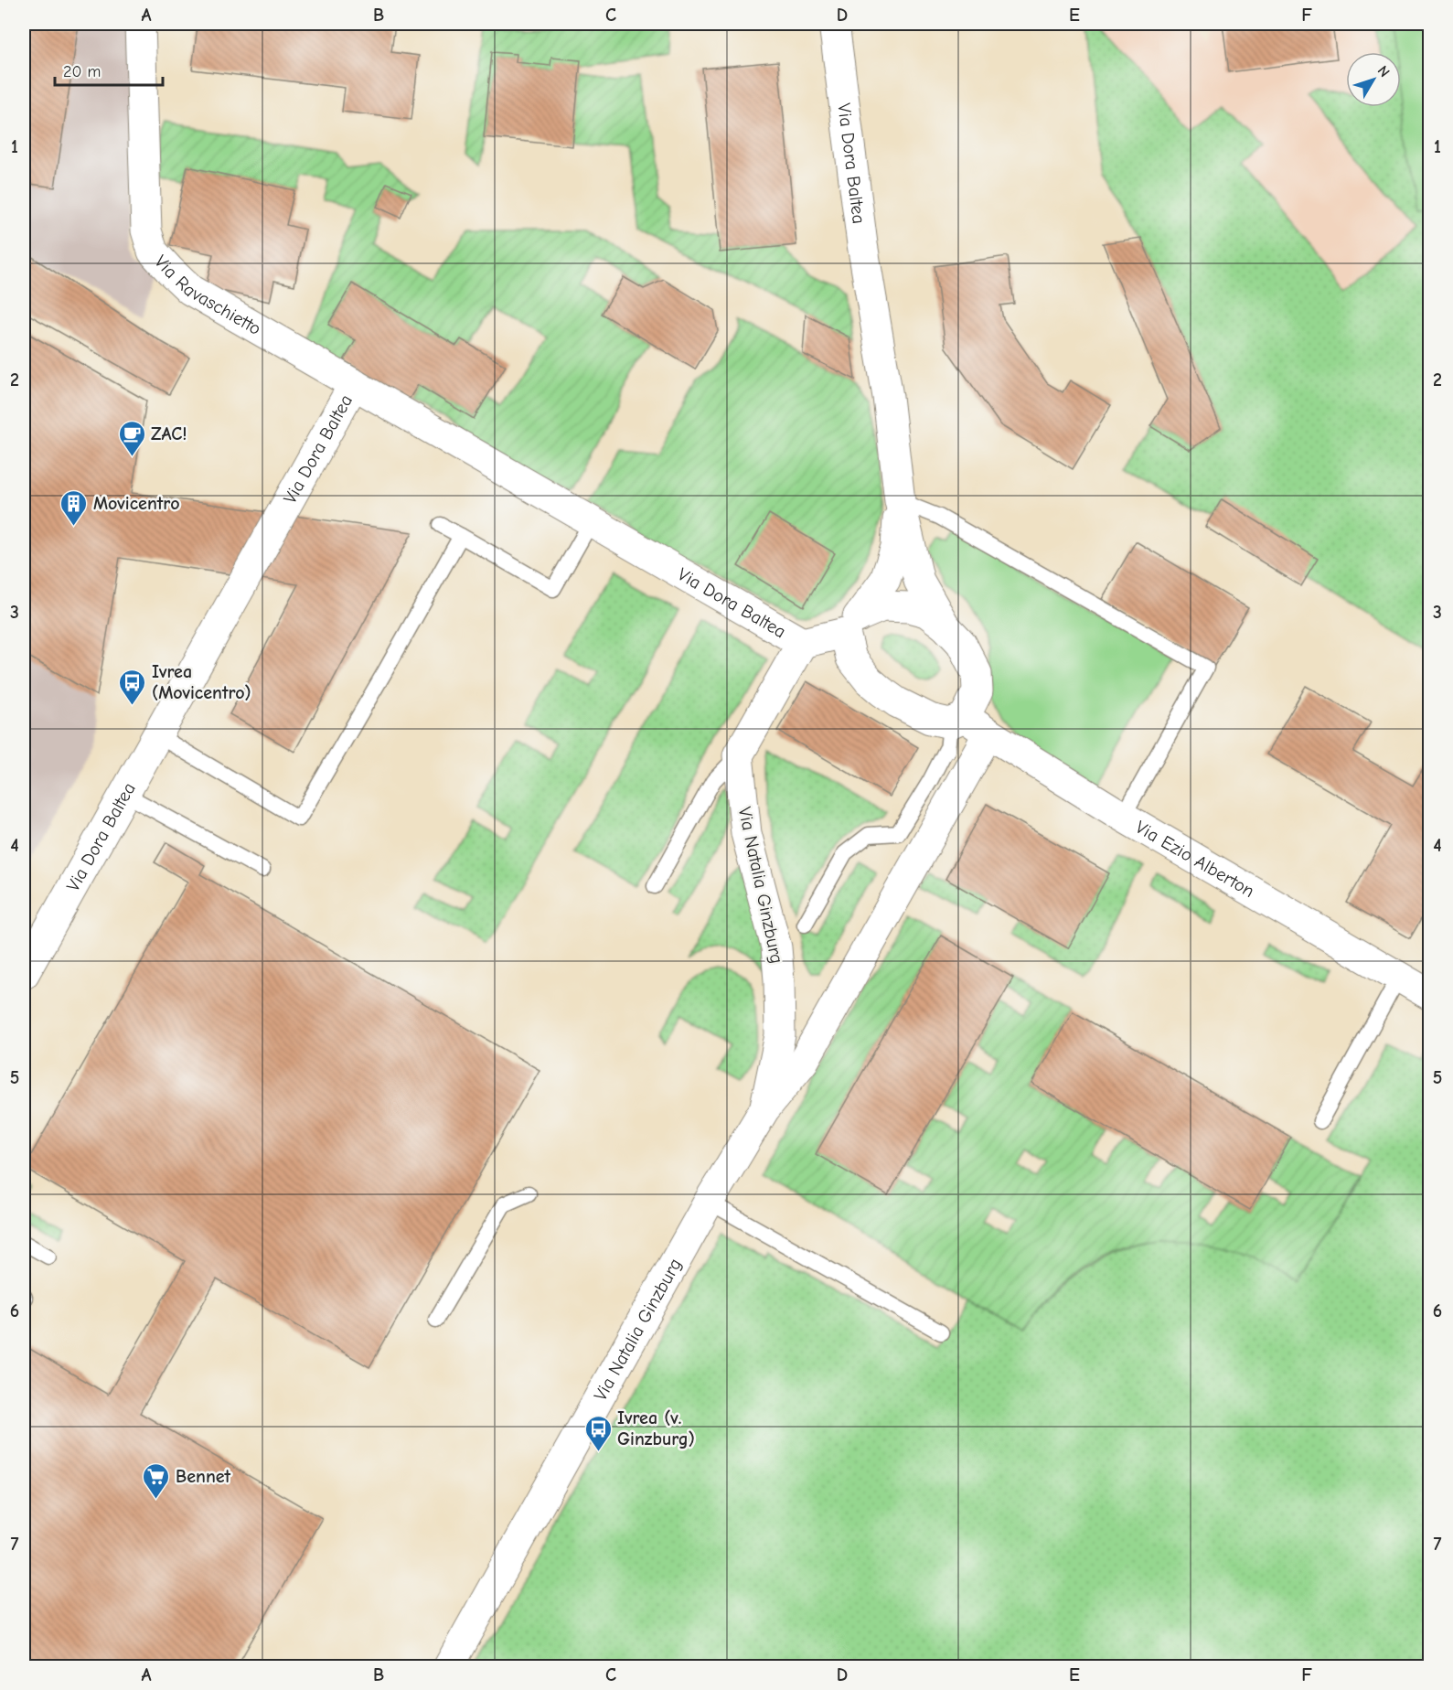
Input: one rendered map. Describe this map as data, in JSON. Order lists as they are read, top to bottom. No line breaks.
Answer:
{"streets":{"street":["Via Dora Baltea","Via Ravaschietto","Via Ezio Alberton","Via Natalia Ginzburg"]},"crossings":[["Via Dora Baltea","Via Ravaschietto"],["Via Dora Baltea","Via Ezio Alberton"],["Via Ezio Alberton","Via Natalia Ginzburg"]],"places":{"cafe":["ZAC!"],"building":["Movicentro"],"bus stop":["Ivrea (Movicentro)","Ivrea (v. Ginzburg)"],"supermarket":["Bennet"]},"scale_bar":"20 m","north":"top right","grid":{"columns":["A","B","C","D","E","F"],"rows":["1","2","3","4","5","6","7"]}}
